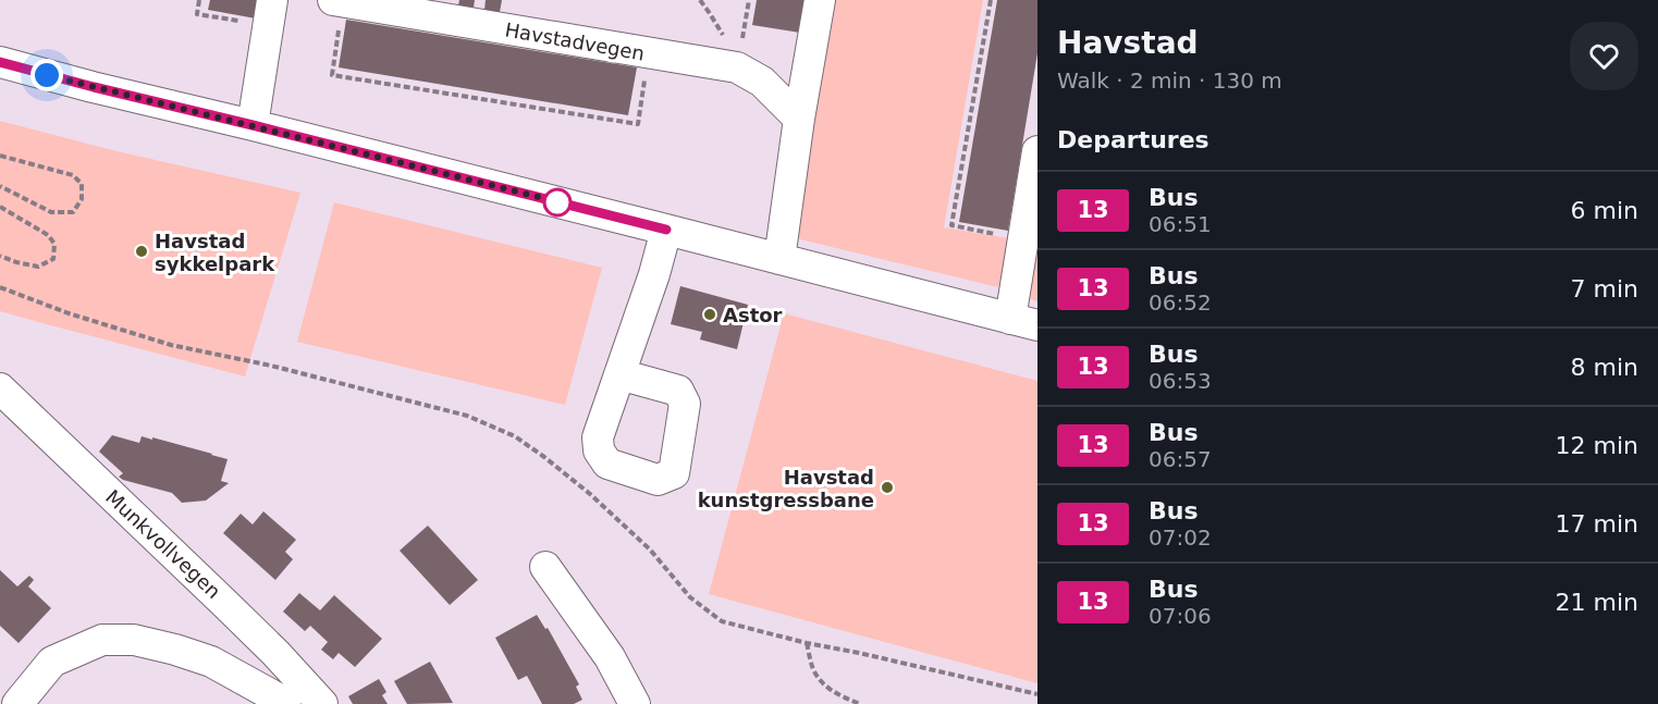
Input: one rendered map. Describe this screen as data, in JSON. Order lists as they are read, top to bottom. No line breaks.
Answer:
{"streets":{"street":["Havstadvegen","Munkvollvegen"]},"places":["Havstad sykkelpark","Astor","Havstad kunstgressbane"],"lines":["bus line 13"],"page":{"heading":[["Havstad","Walk · 2 min · 130 m"],"Departures"],"list":[{"mark":"13","name":"Bus","note":"06:51","value":"6 min"},{"mark":"13","name":"Bus","note":"06:52","value":"7 min"},{"mark":"13","name":"Bus","note":"06:53","value":"8 min"},{"mark":"13","name":"Bus","note":"06:57","value":"12 min"},{"mark":"13","name":"Bus","note":"07:02","value":"17 min"},{"mark":"13","name":"Bus","note":"07:06","value":"21 min"}]}}
